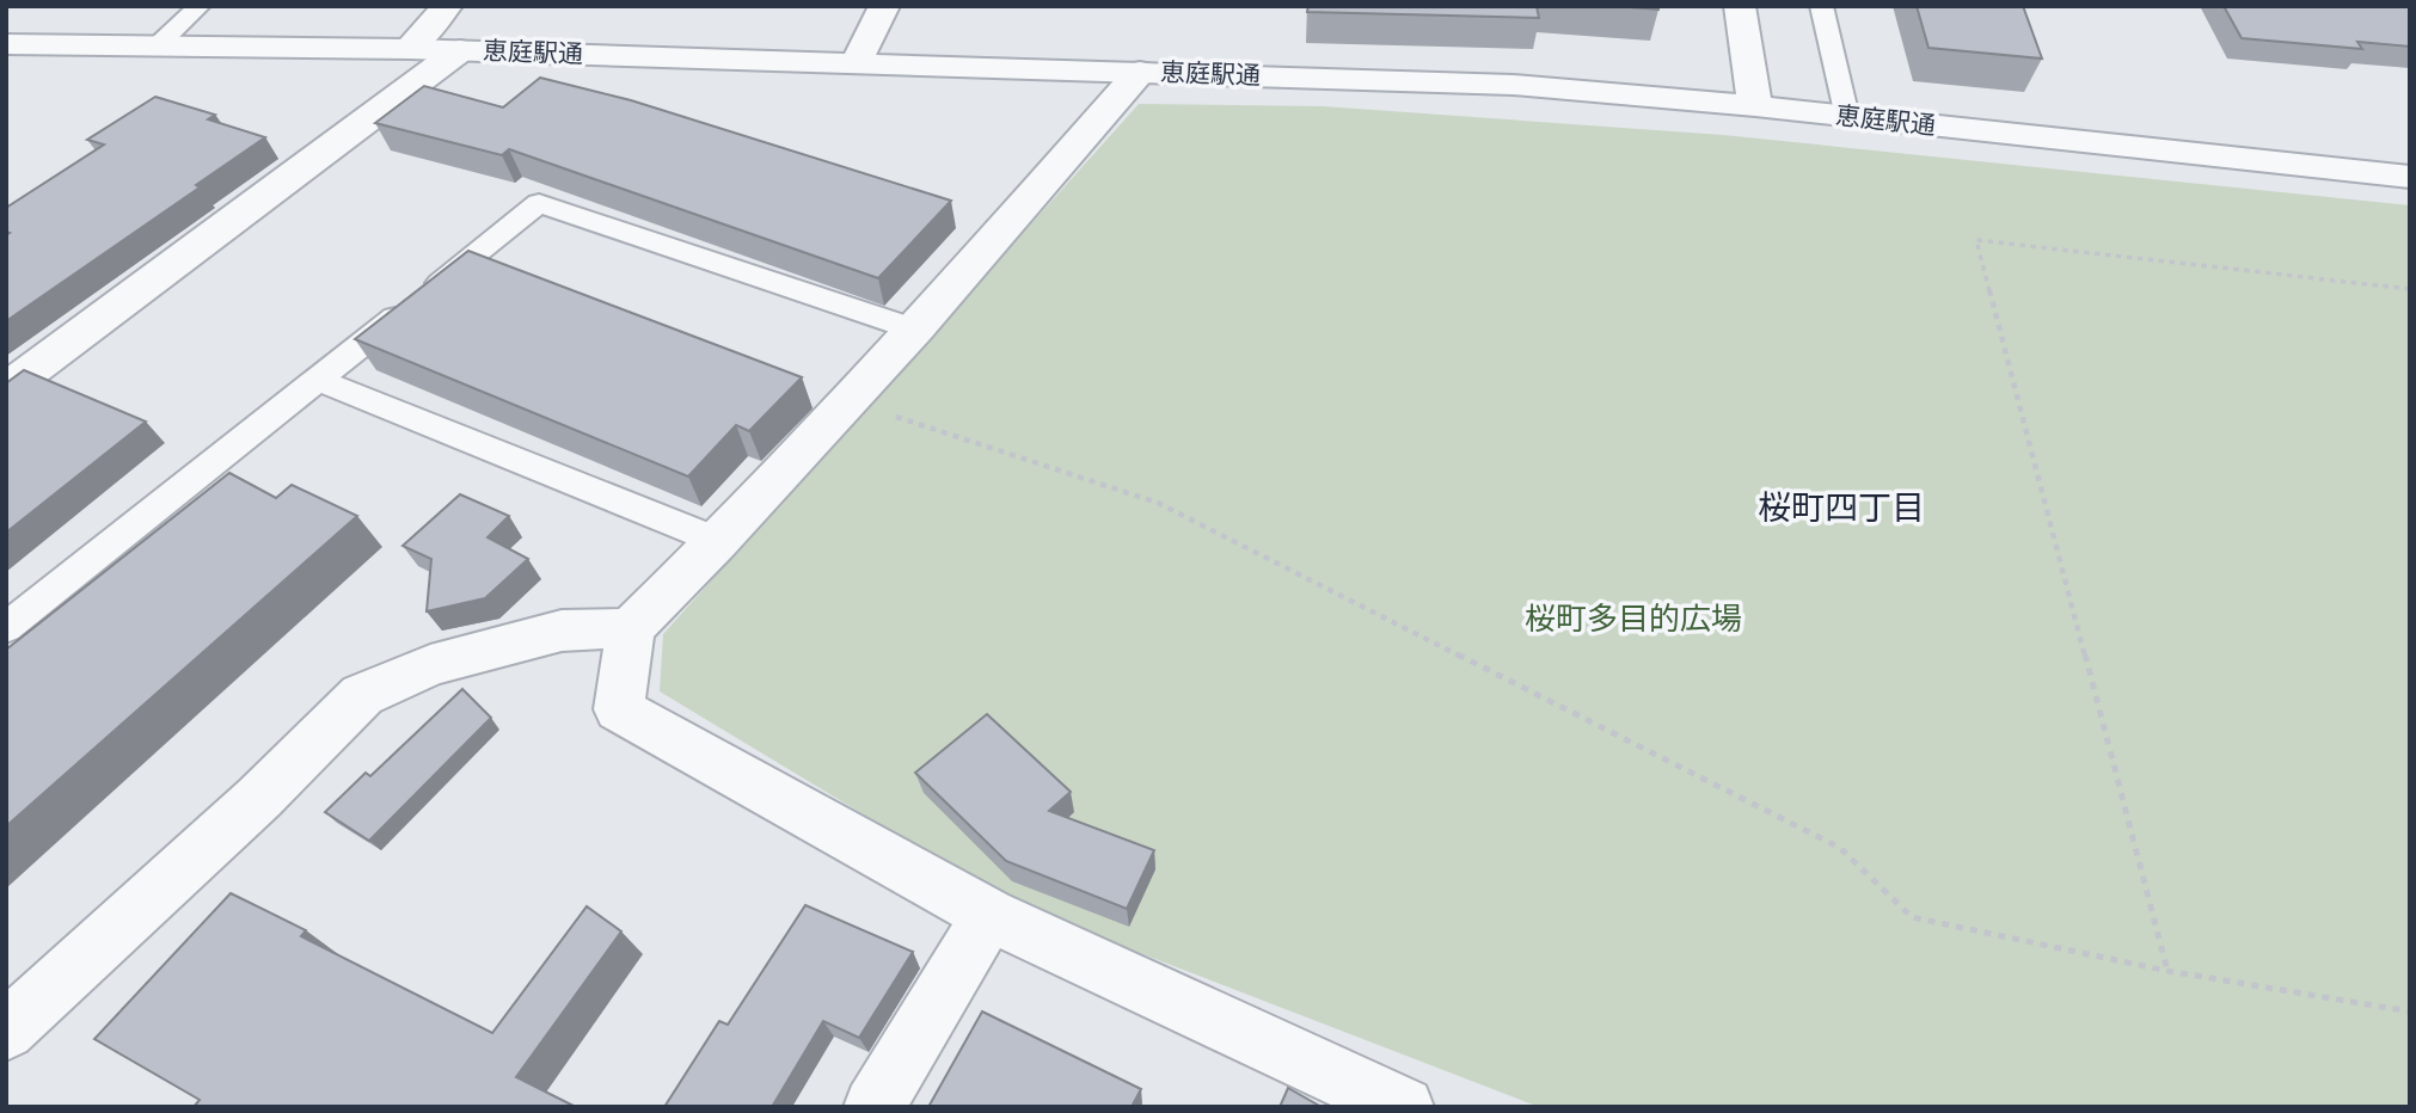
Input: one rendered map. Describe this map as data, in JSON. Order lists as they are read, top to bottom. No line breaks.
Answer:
{"streets":{"street":["恵庭駅通"]},"districts":["桜町四丁目"],"parks":["桜町多目的広場"]}
